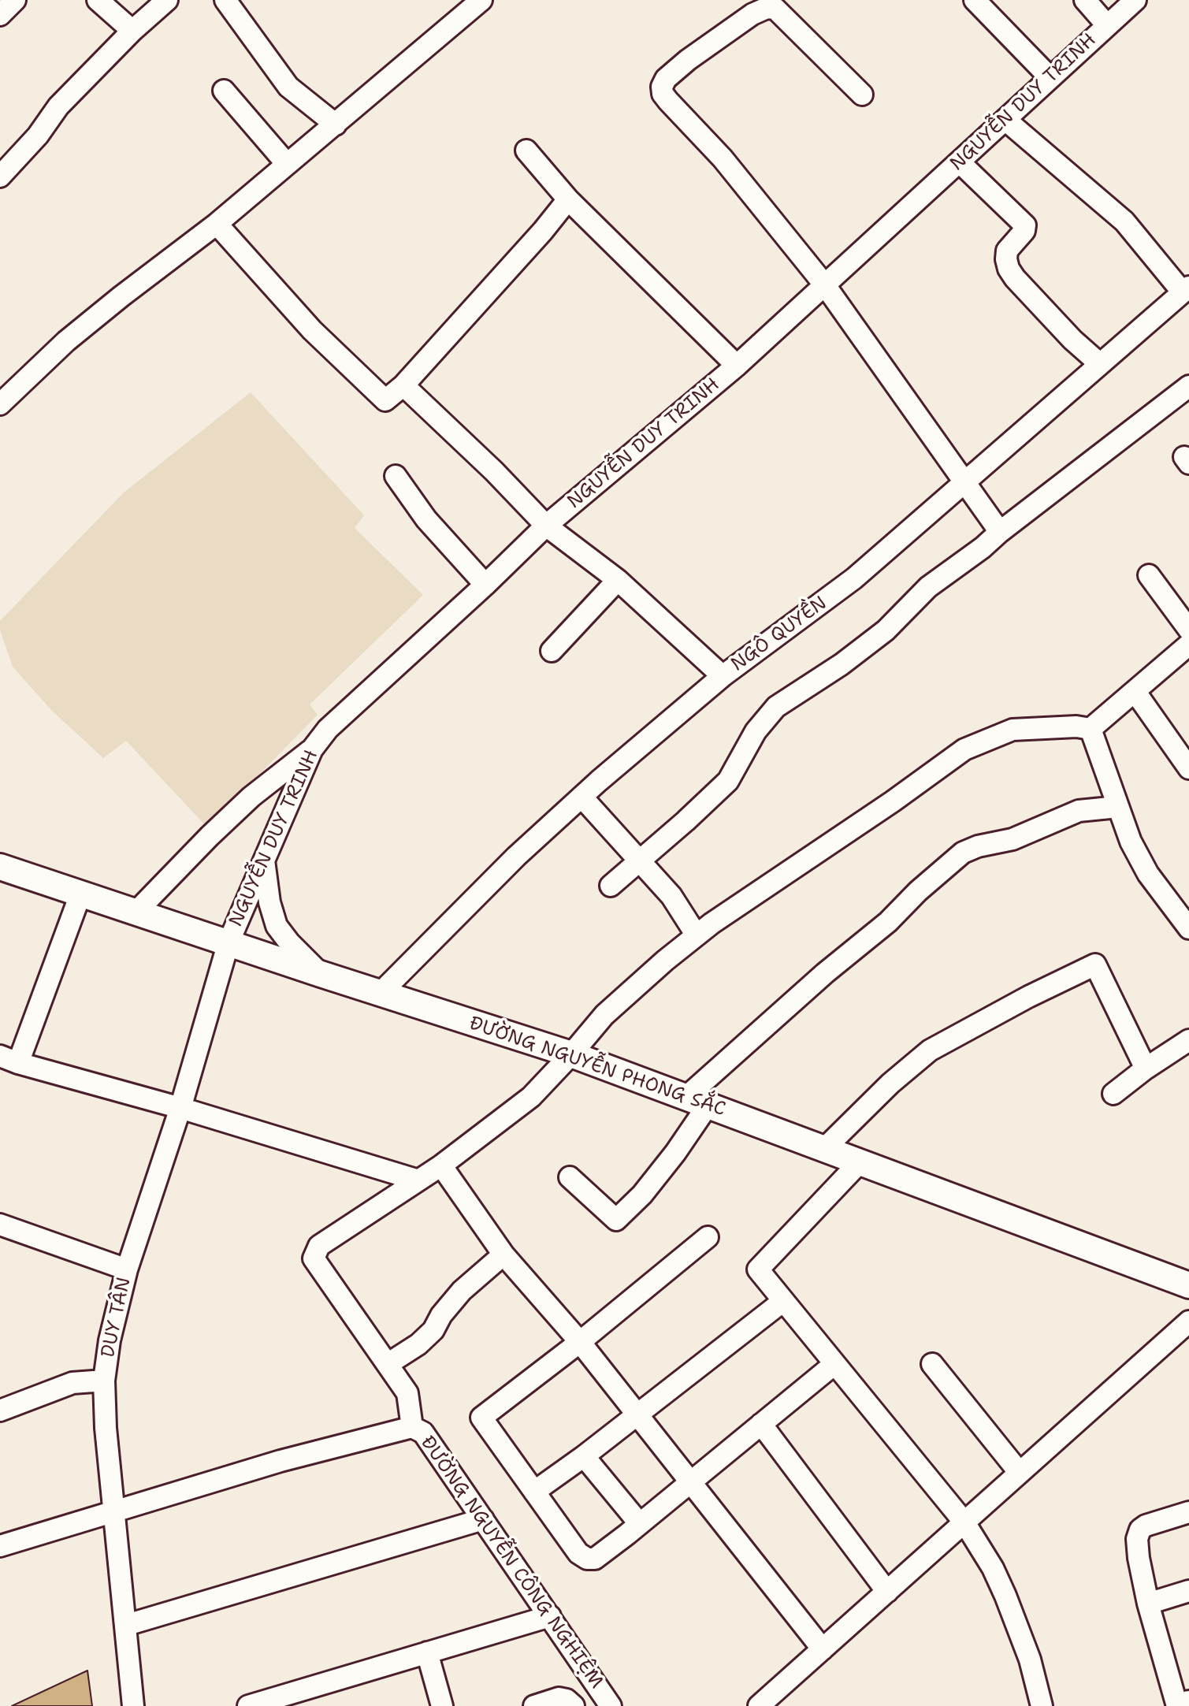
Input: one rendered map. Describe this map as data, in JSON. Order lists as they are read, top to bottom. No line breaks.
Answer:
{"streets":{"main road":["ĐƯỜNG NGUYỄN PHONG SẮC"],"street":["NGUYỄN DUY TRINH","NGÔ QUYỀN","DUY TÂN","ĐƯỜNG NGUYỄN CÔNG NGHIỆM"]},"crossings":[["NGUYỄN DUY TRINH","ĐƯỜNG NGUYỄN PHONG SẮC"],["NGUYỄN DUY TRINH","DUY TÂN"],["NGÔ QUYỀN","ĐƯỜNG NGUYỄN PHONG SẮC"],["ĐƯỜNG NGUYỄN PHONG SẮC","DUY TÂN"],["DUY TÂN","ĐƯỜNG NGUYỄN CÔNG NGHIỆM"]]}
